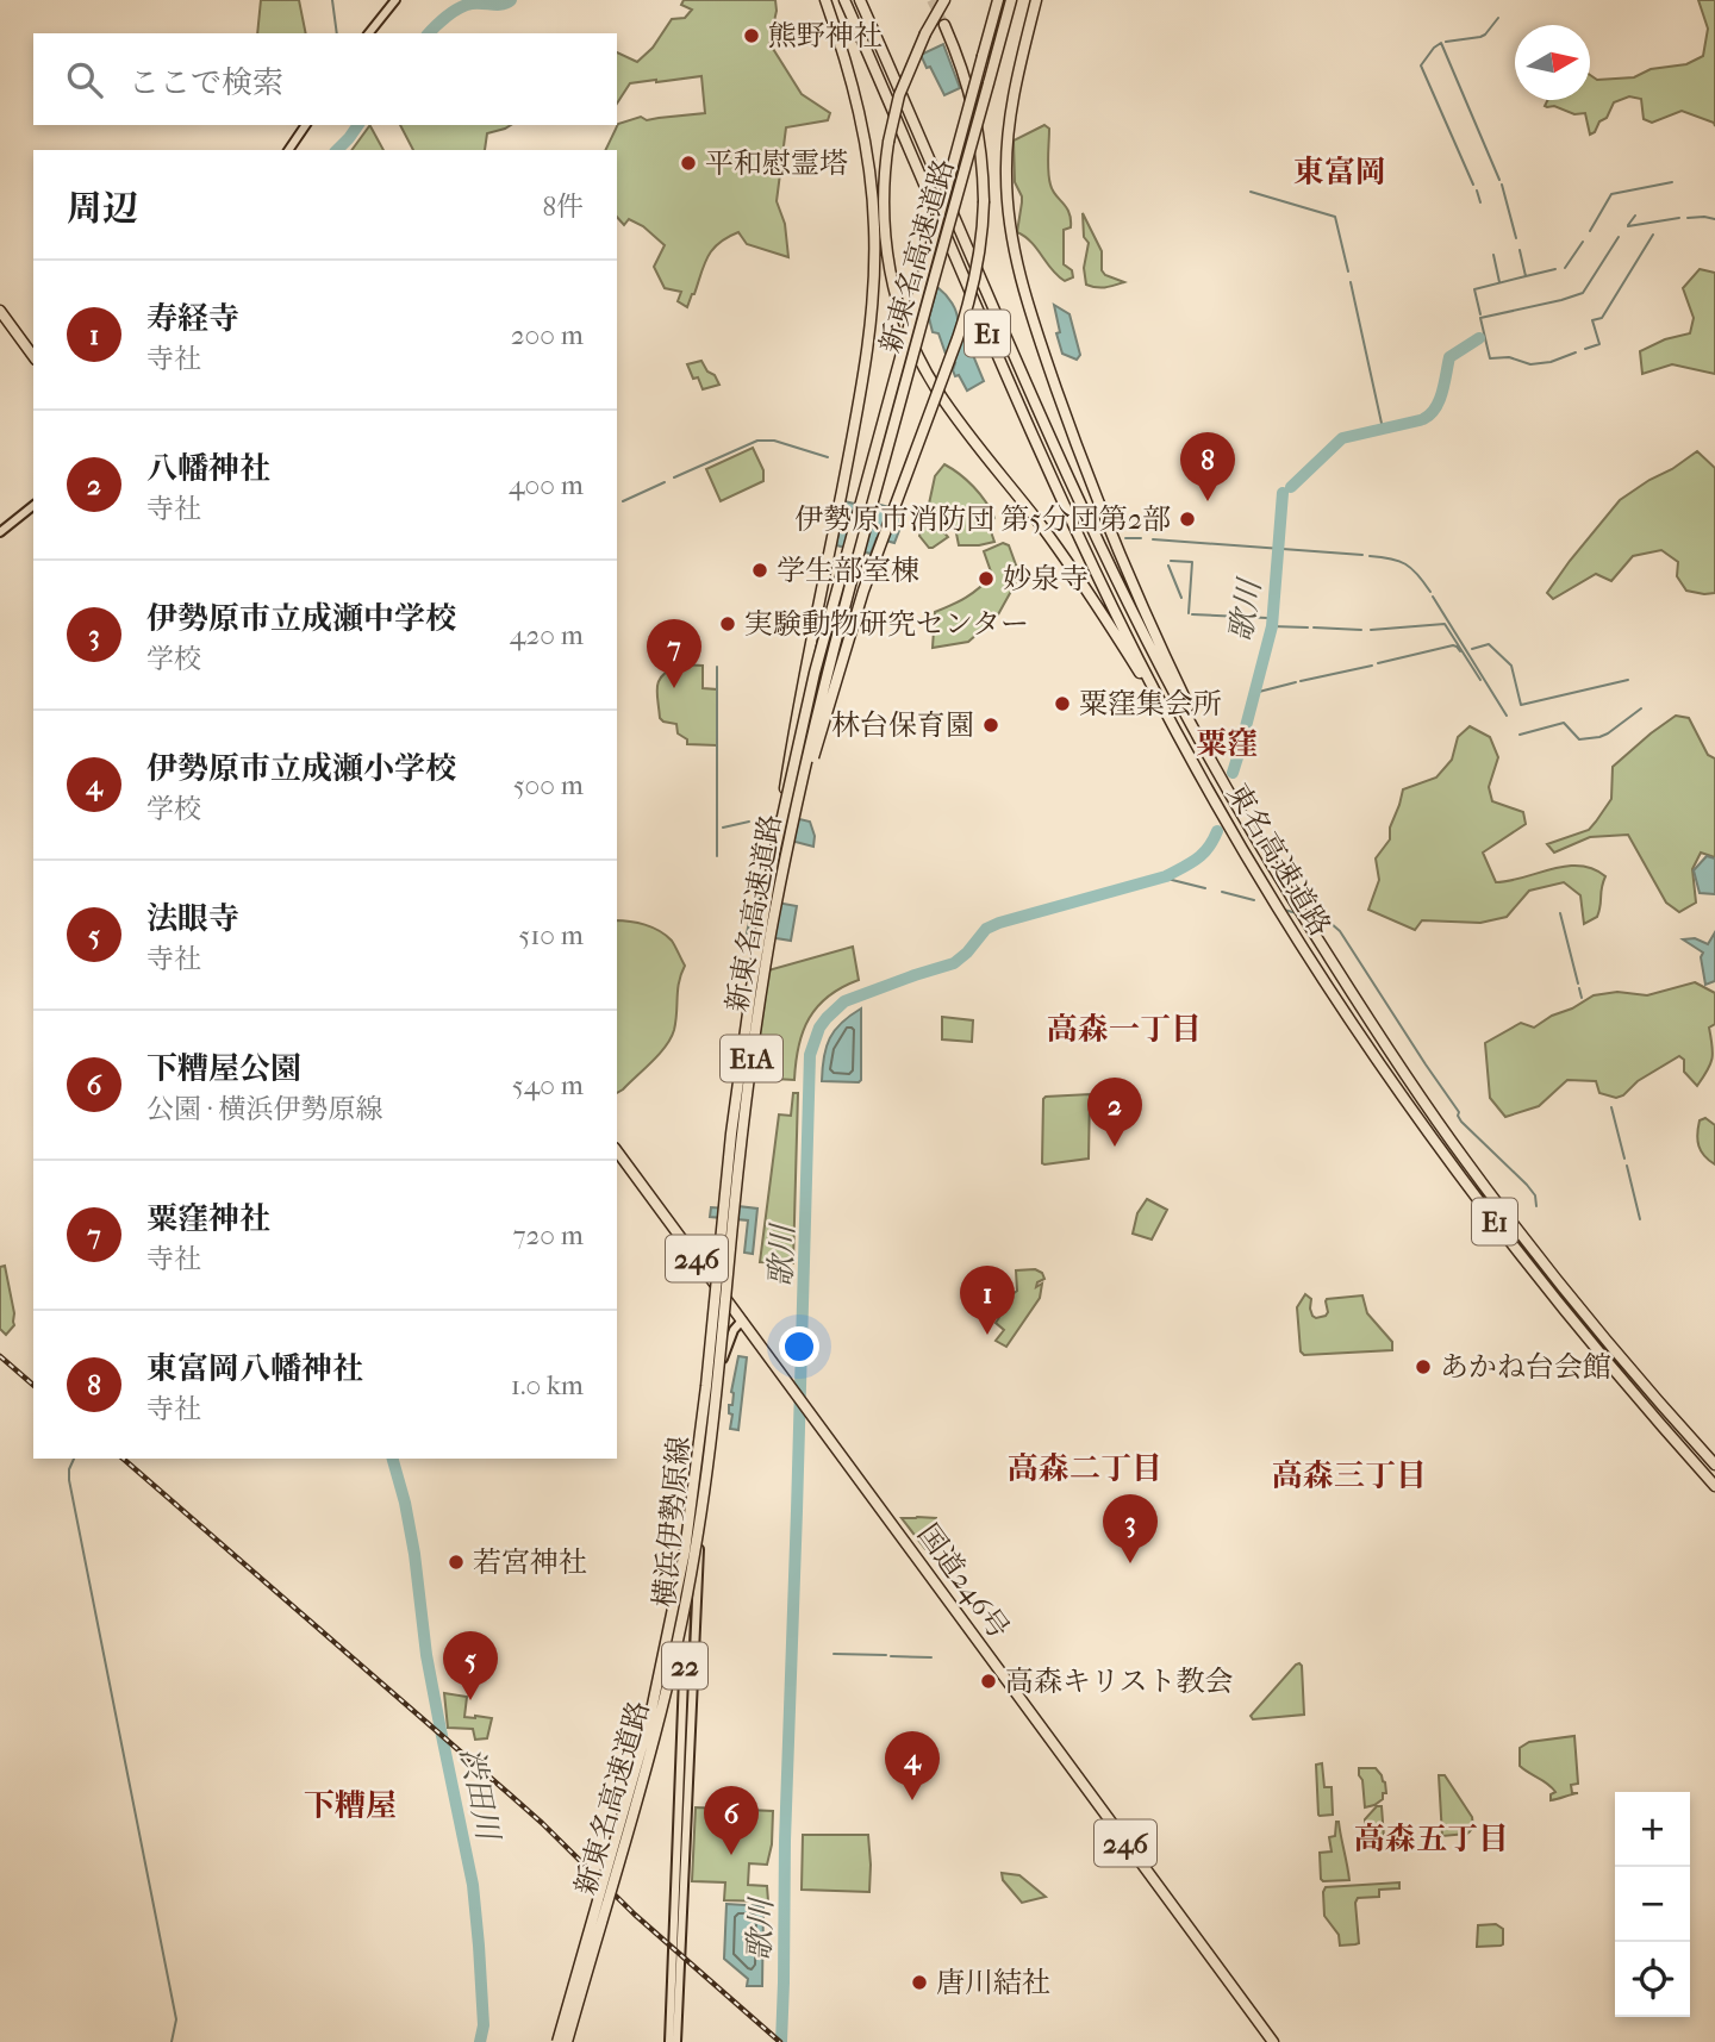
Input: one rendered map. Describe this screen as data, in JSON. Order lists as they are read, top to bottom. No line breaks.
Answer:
{"streets":{"highway":["新東名高速道路","E1","東名高速道路","E1A","246","国道246号"],"main road":["横浜伊勢原線","22"]},"crossings":[["E1","東名高速道路"],["横浜伊勢原線","国道246号"]],"districts":["東富岡","粟窪","高森一丁目","高森二丁目","高森三丁目","下糟屋","高森五丁目"],"water":["歌川","渋田川"],"places":["熊野神社","平和慰霊塔","伊勢原市消防団 第5分団第2部","学生部室棟","妙泉寺","実験動物研究センター","粟窪集会所","林台保育園","あかね台会館","若宮神社","高森キリスト教会","唐川結社"],"north":"right","page":{"search":"ここで検索","heading":["周辺","8件"],"list":[{"mark":"1","name":"寿経寺","note":"寺社","value":"200 m"},{"mark":"2","name":"八幡神社","note":"寺社","value":"400 m"},{"mark":"3","name":"伊勢原市立成瀬中学校","note":"学校","value":"420 m"},{"mark":"4","name":"伊勢原市立成瀬小学校","note":"学校","value":"500 m"},{"mark":"5","name":"法眼寺","note":"寺社","value":"510 m"},{"mark":"6","name":"下糟屋公園","note":"公園 · 横浜伊勢原線","value":"540 m"},{"mark":"7","name":"粟窪神社","note":"寺社","value":"720 m"},{"mark":"8","name":"東富岡八幡神社","note":"寺社","value":"1.0 km"}],"pins":["8","7","2","1","3","5","4","6"],"map_buttons":["+","−"]}}
